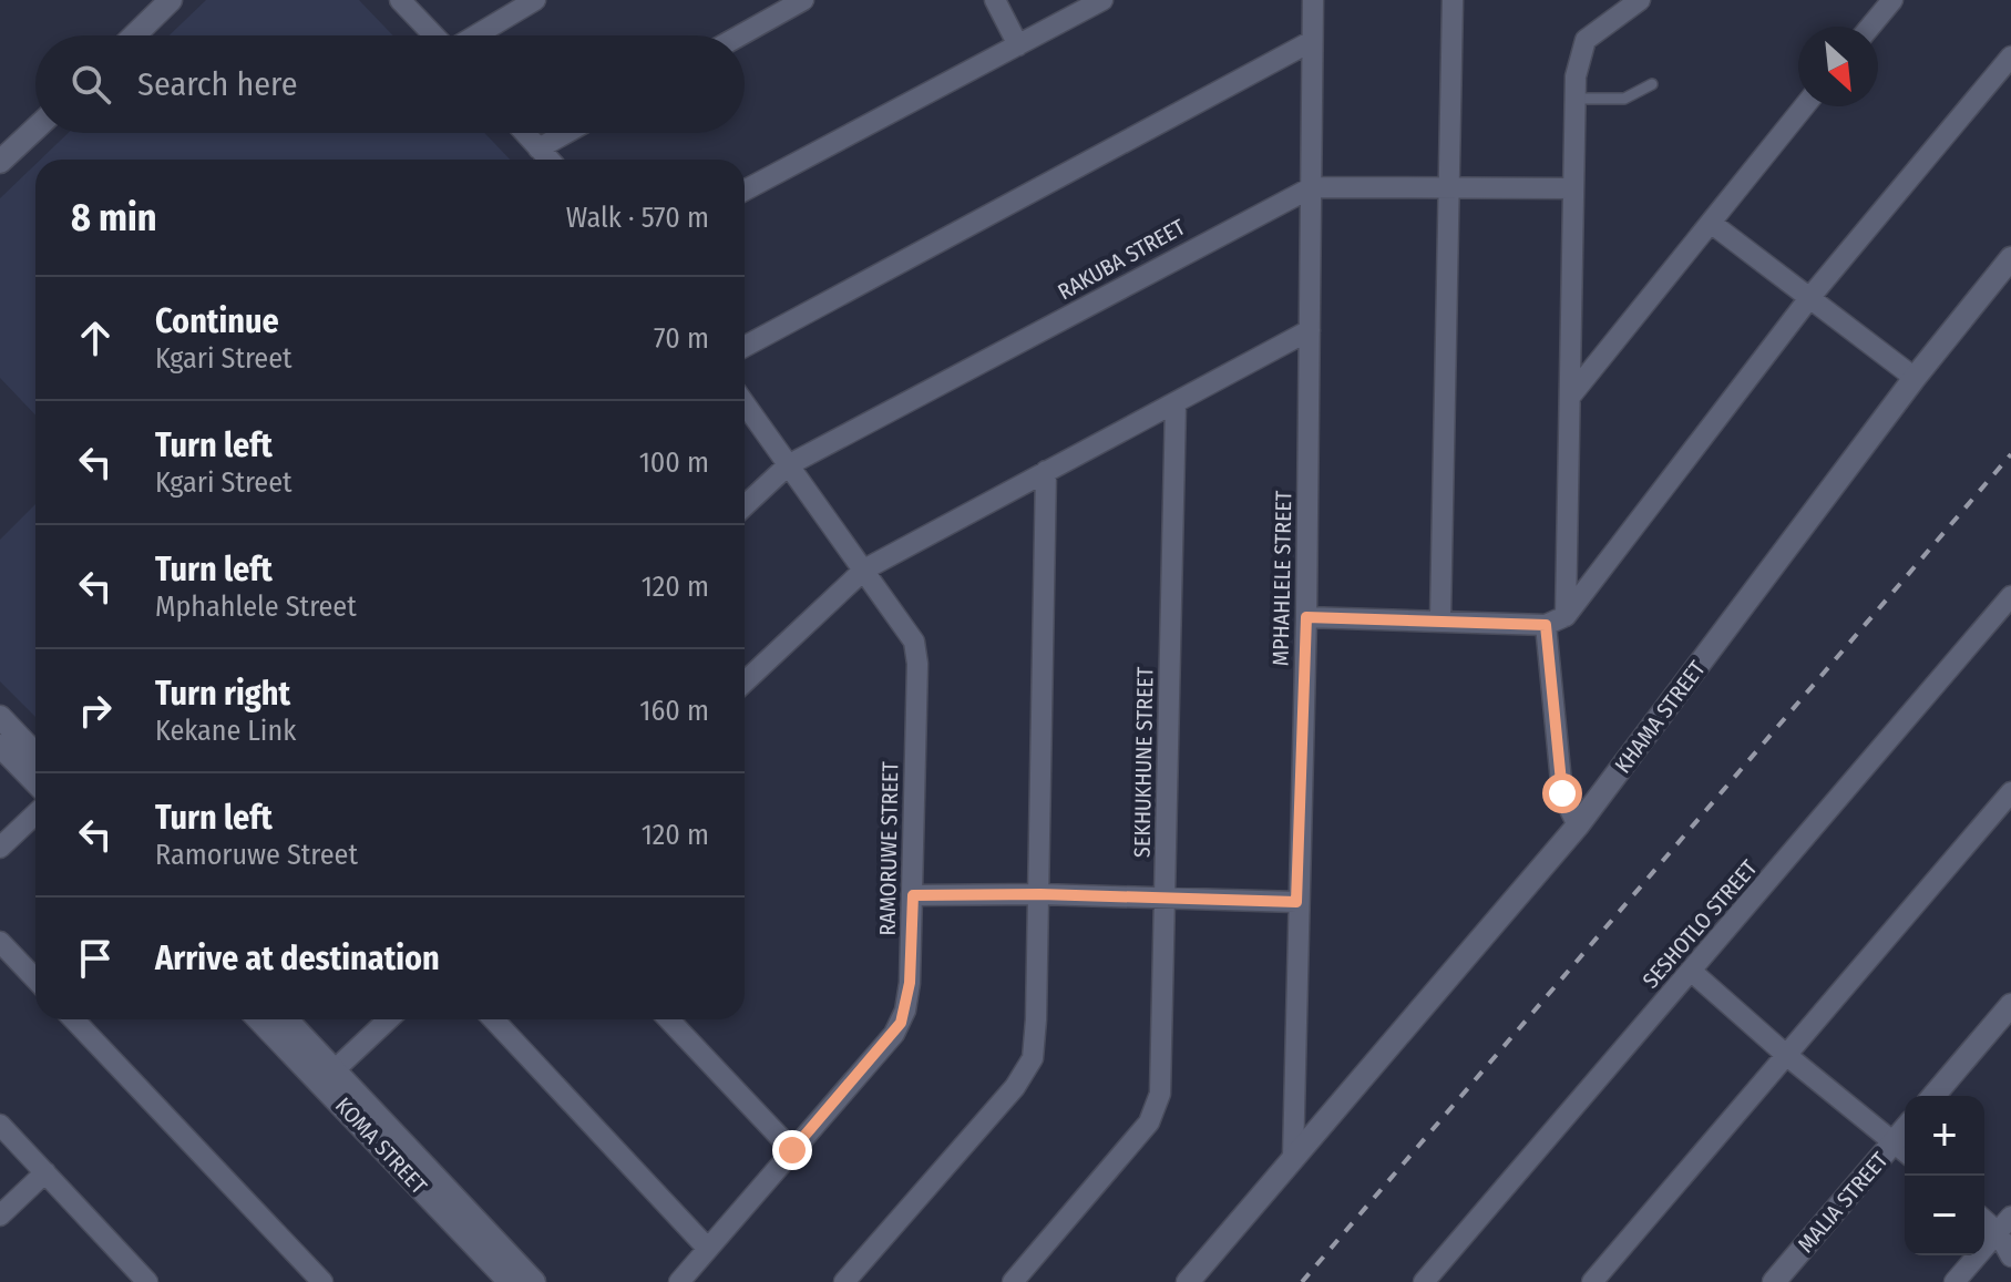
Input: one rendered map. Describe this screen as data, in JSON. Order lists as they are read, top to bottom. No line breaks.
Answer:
{"streets":{"street":["RAKUBA STREET","MPHAHLELE STREET","KHAMA STREET","SEKHUKHUNE STREET","RAMORUWE STREET","SESHOTLO STREET","KOMA STREET","MALIA STREET"]},"crossings":[["RAKUBA STREET","MPHAHLELE STREET"],["RAKUBA STREET","RAMORUWE STREET"],["MPHAHLELE STREET","KHAMA STREET"]],"north":"bottom right","page":{"search":"Search here","heading":["8 min","Walk · 570 m"],"list":[["Continue","Kgari Street","70 m"],["Turn left","Kgari Street","100 m"],["Turn left","Mphahlele Street","120 m"],["Turn right","Kekane Link","160 m"],["Turn left","Ramoruwe Street","120 m"],"Arrive at destination"],"map_buttons":["+","−"]}}
